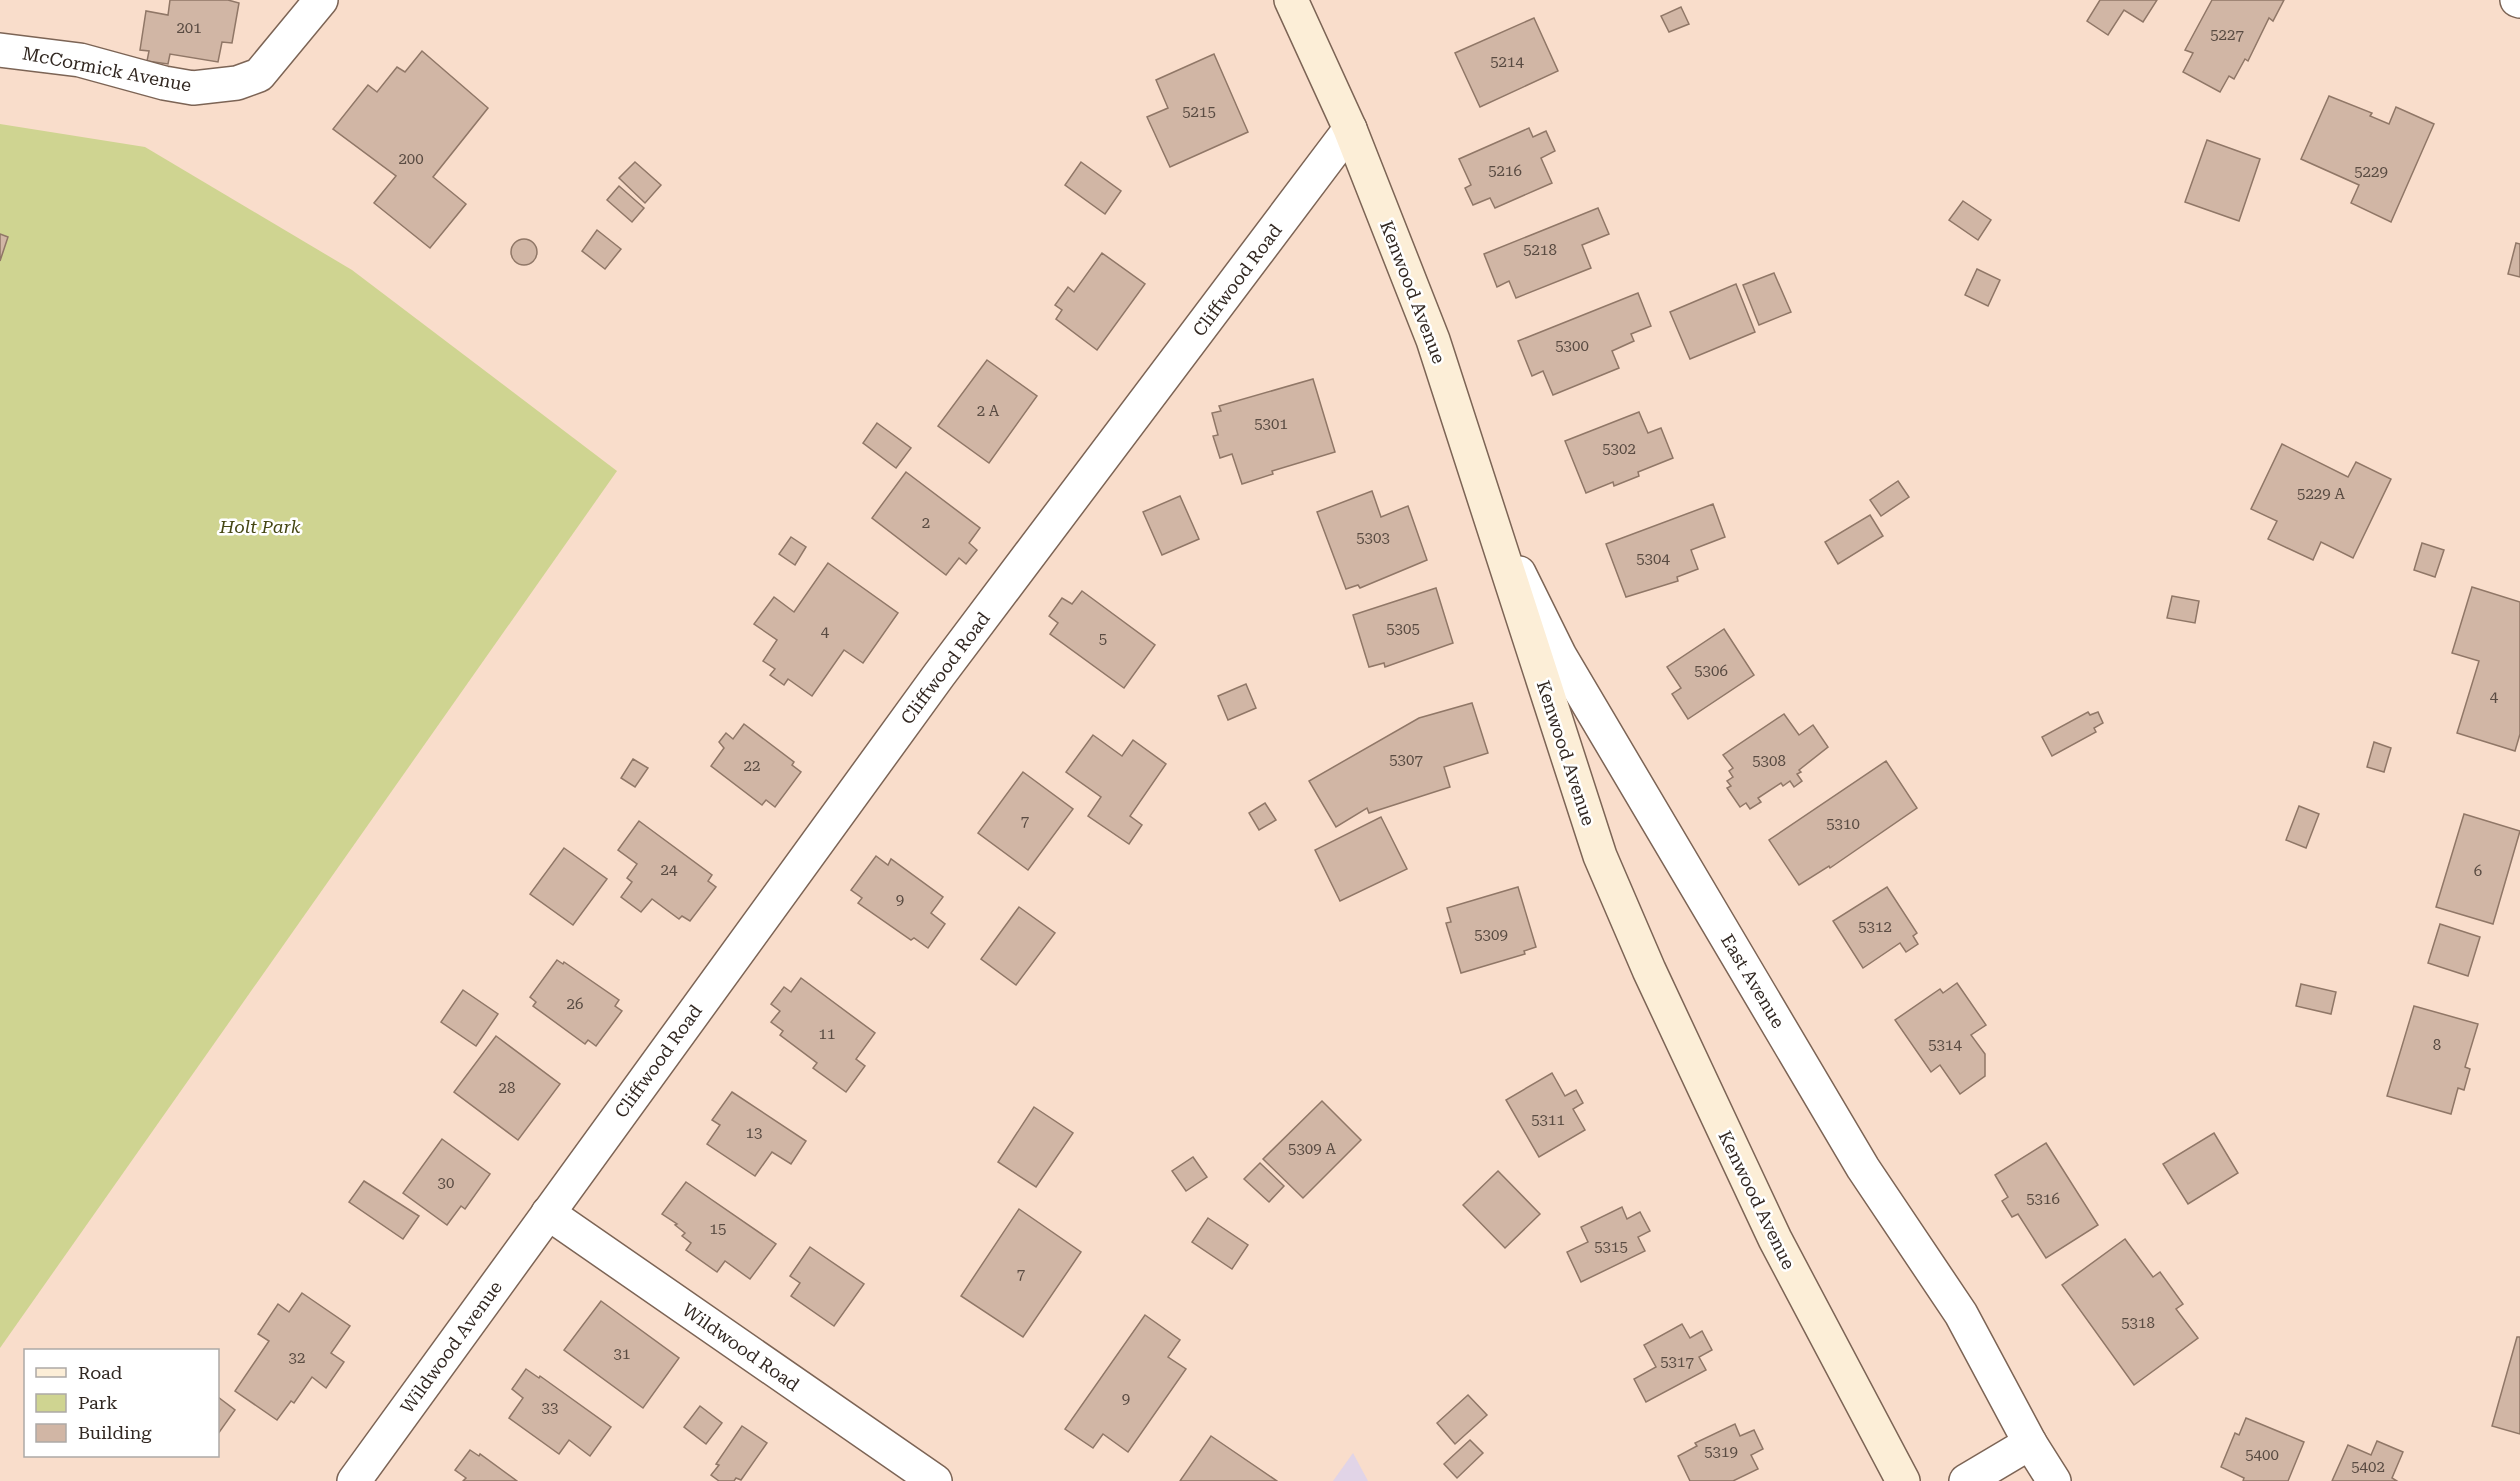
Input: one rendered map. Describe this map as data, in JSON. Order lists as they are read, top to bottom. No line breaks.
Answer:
{"streets":{"main road":["Kenwood Avenue"],"street":["McCormick Avenue","Cliffwood Road","East Avenue","Wildwood Avenue","Wildwood Road"]},"crossings":[["Cliffwood Road","Kenwood Avenue"],["Cliffwood Road","Wildwood Avenue"],["Cliffwood Road","Wildwood Road"],["Kenwood Avenue","East Avenue"],["Wildwood Avenue","Wildwood Road"]],"parks":["Holt Park"],"house_numbers":["201","5227","5214","5215","200","5216","5229","5218","5300","2 A","5301","5302","5229 A","2","5303","5304","5305","4","5","5306","4","5307","5308","22","7","5310","24","6","9","5312","5309","26","11","5314","8","28","5311","13","5309 A","30","5316","15","5315","7","5318","31","32","5317","9","33","5319","5400","5402"],"legend":["Road","Park","Building"]}
